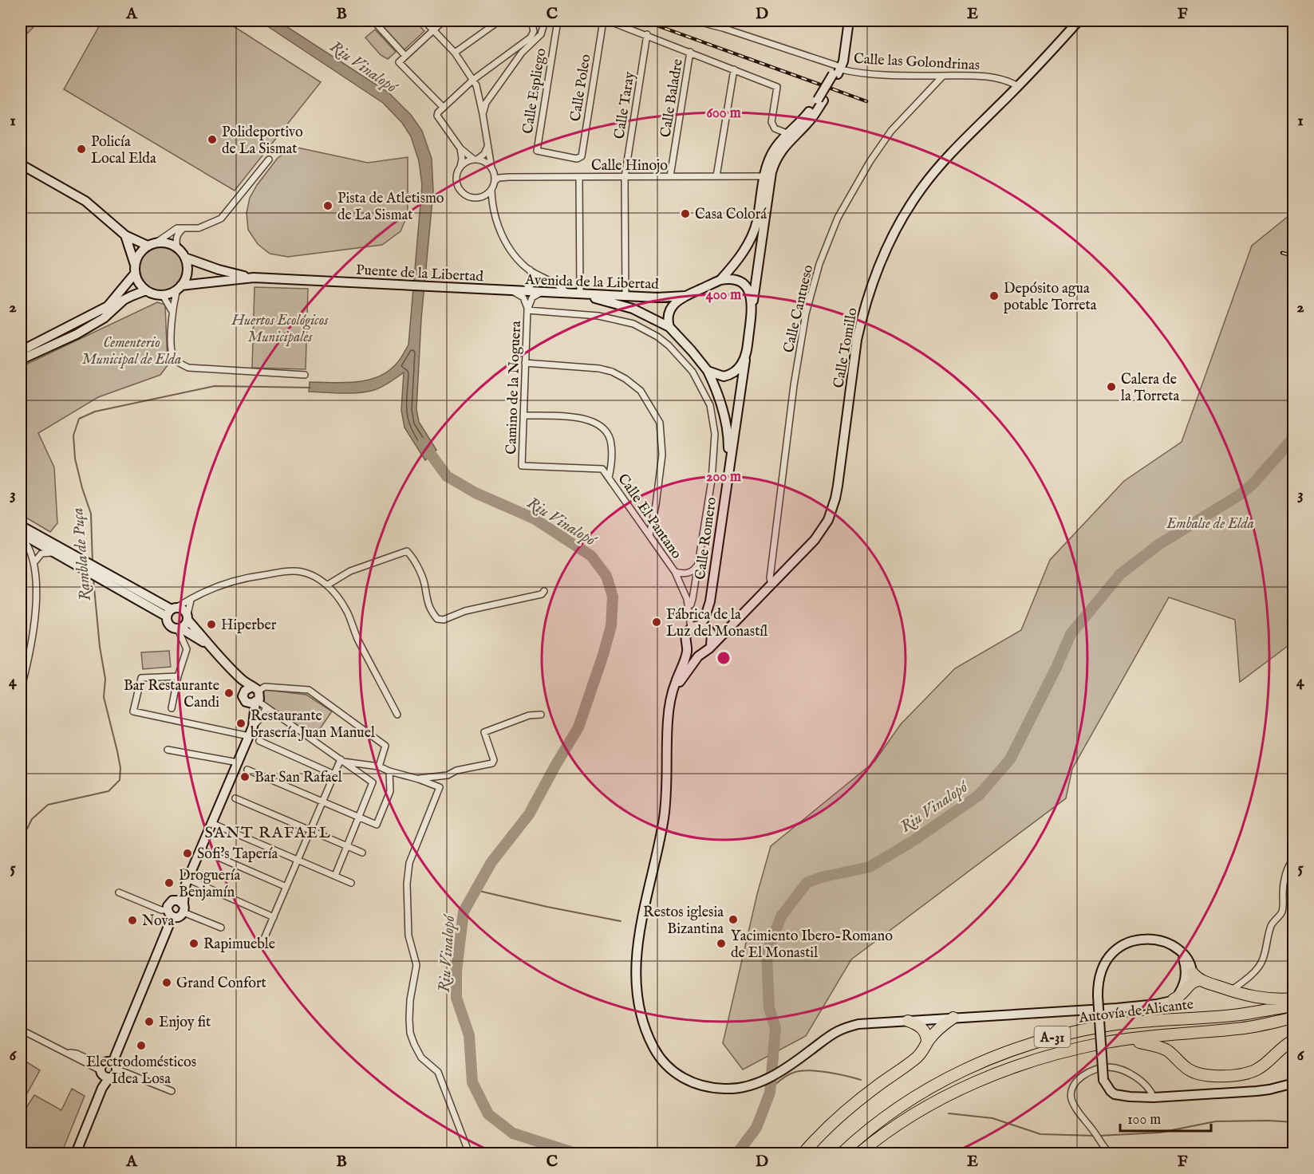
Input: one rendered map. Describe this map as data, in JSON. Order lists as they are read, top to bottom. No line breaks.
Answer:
{"streets":{"highway":["Autovía de Alicante","A-31"],"main road":["Puente de la Libertad","Avenida de la Libertad","Calle Tomillo","Calle Romero"],"street":["Calle las Golondrinas","Calle Poleo","Calle Espliego","Calle Baladre","Calle Taray","Calle Hinojo","Calle Cantueso","Camino de la Noguera","Calle El Pantano"]},"crossings":[["Calle las Golondrinas","Calle Cantueso"],["Calle las Golondrinas","Calle Tomillo"],["Calle Poleo","Calle Espliego"],["Calle Baladre","Calle Hinojo"],["Calle Taray","Calle Hinojo"],["Calle Taray","Avenida de la Libertad"],["Puente de la Libertad","Avenida de la Libertad"],["Avenida de la Libertad","Calle Romero"],["Calle Cantueso","Calle Tomillo"],["Calle Tomillo","Calle El Pantano"],["Calle Tomillo","Calle Romero"],["Camino de la Noguera","Calle El Pantano"],["Calle El Pantano","Calle Romero"]],"districts":["SANT RAFAEL"],"water":["Riu Vinalopó","Rambla de Puça"],"parks":["Huertos Ecológicos Municipales","Cementerio Municipal de Elda","Embalse de Elda"],"places":["Polideportivo de La Sismat","Policía Local Elda","Pista de Atletismo de La Sismat","Casa Colorá","Depósito agua potable Torreta","Calera de la Torreta","Fábrica de la Luz del Monastíl","Hiperber","Bar Restaurante Candi","Restaurante brasería Juan Manuel","Bar San Rafael","Sofi's Tapería","Droguería Benjamín","Restos iglesia Bizantina","Nova","Rapimueble","Yacimiento Ibero-Romano de El Monastil","Grand Confort","Enjoy fit","Electrodomésticos Idea Losa"],"scale_bar":"100 m","grid":{"columns":["A","B","C","D","E","F"],"rows":["1","2","3","4","5","6"]},"rings":["600 m","400 m","200 m"]}
